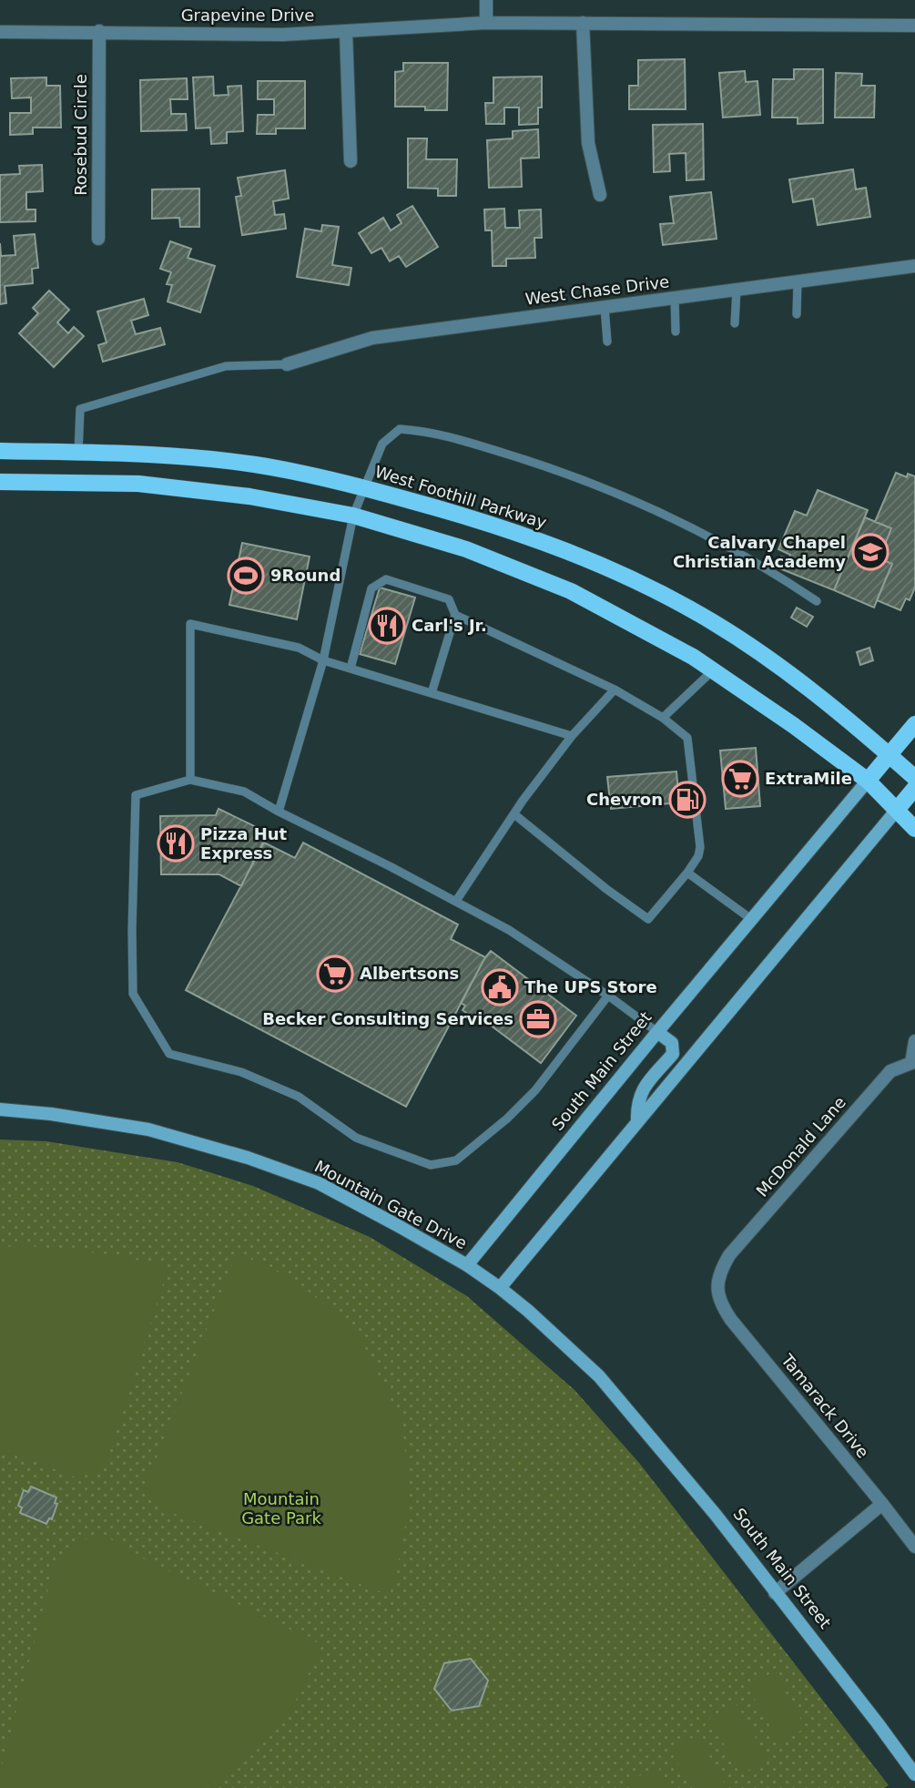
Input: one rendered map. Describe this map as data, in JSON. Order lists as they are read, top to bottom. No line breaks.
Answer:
{"streets":{"main road":["West Foothill Parkway","South Main Street","Mountain Gate Drive"],"street":["Grapevine Drive","Rosebud Circle","West Chase Drive","McDonald Lane","Tamarack Drive"]},"crossings":[["Grapevine Drive","Rosebud Circle"],["West Foothill Parkway","South Main Street"],["South Main Street","Mountain Gate Drive"],["McDonald Lane","Tamarack Drive"]],"parks":["Mountain Gate Park"],"places":{"school or university":["Calvary Chapel Christian Academy"],"sports":["9Round"],"restaurant":["Carl's Jr.","Pizza Hut Express"],"supermarket":["ExtraMile","Albertsons"],"fuel station":["Chevron"],"public building":["The UPS Store"],"office":["Becker Consulting Services"]}}
